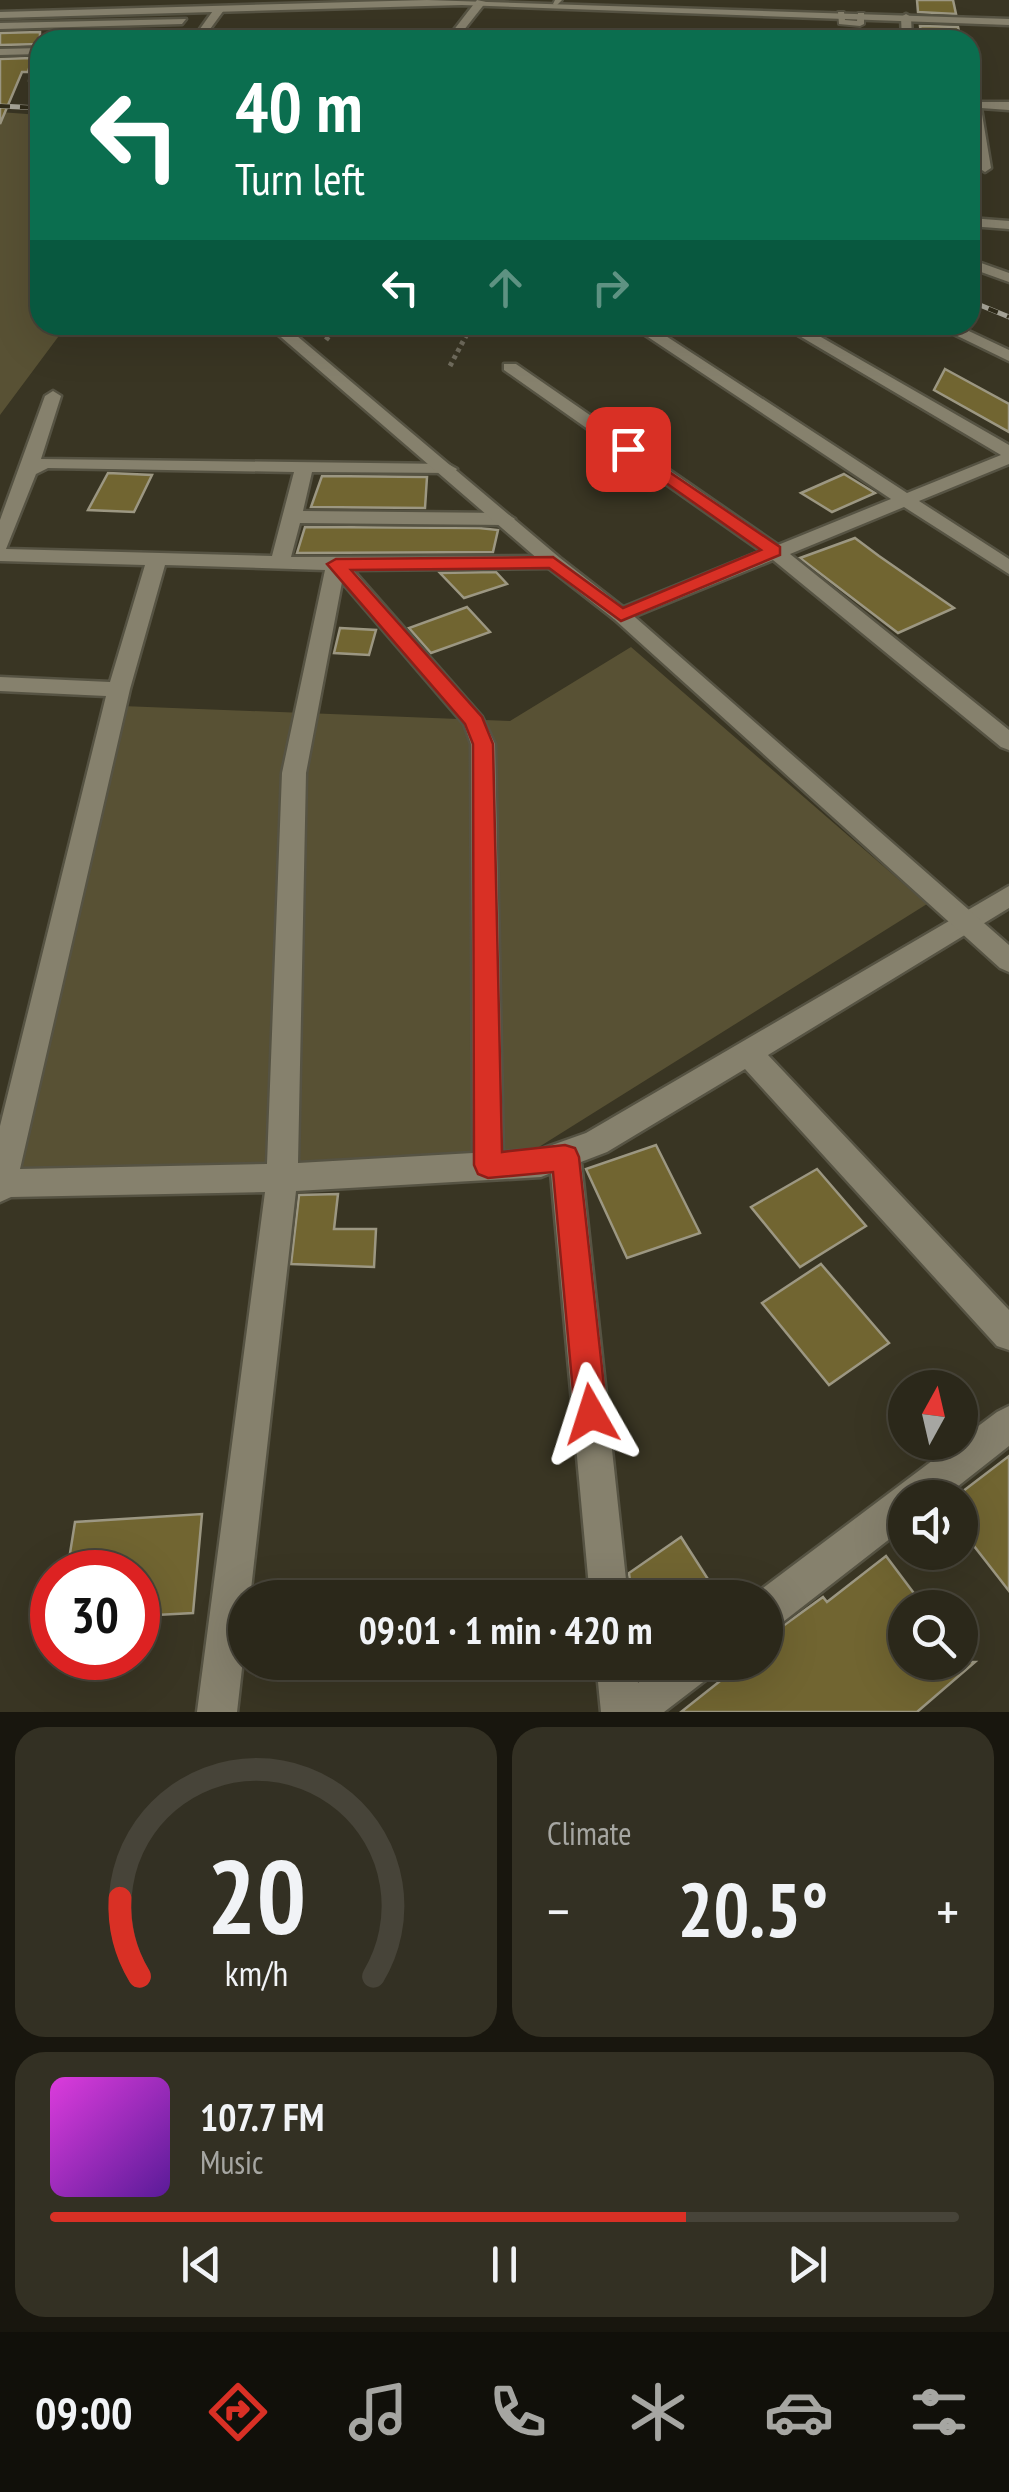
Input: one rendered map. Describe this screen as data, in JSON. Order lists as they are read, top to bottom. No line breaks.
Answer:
{"north":"top","page":{"turn":["40 m","Turn left"],"limit":"30","trip":"09:01 · 1 min · 420 m","tile":"Climate","heat":["−","20.5°","+"],"song":["107.7 FM","Music"],"tabs":"09:00","gauge":["20","km/h"]}}
